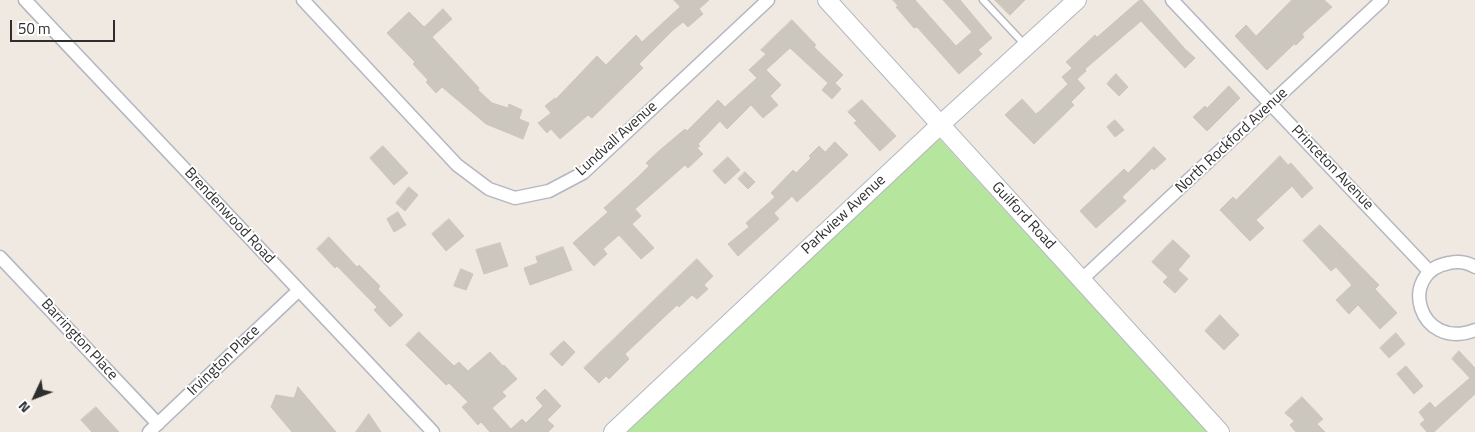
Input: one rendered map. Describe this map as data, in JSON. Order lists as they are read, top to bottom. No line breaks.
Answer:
{"streets":{"street":["Lundvall Avenue","North Rockford Avenue","Princeton Avenue","Parkview Avenue","Brendenwood Road","Guilford Road","Barrington Place","Irvington Place"]},"crossings":[["North Rockford Avenue","Princeton Avenue"],["North Rockford Avenue","Guilford Road"],["Parkview Avenue","Guilford Road"],["Brendenwood Road","Irvington Place"],["Barrington Place","Irvington Place"]],"scale_bar":"50 m","north":"bottom left"}
